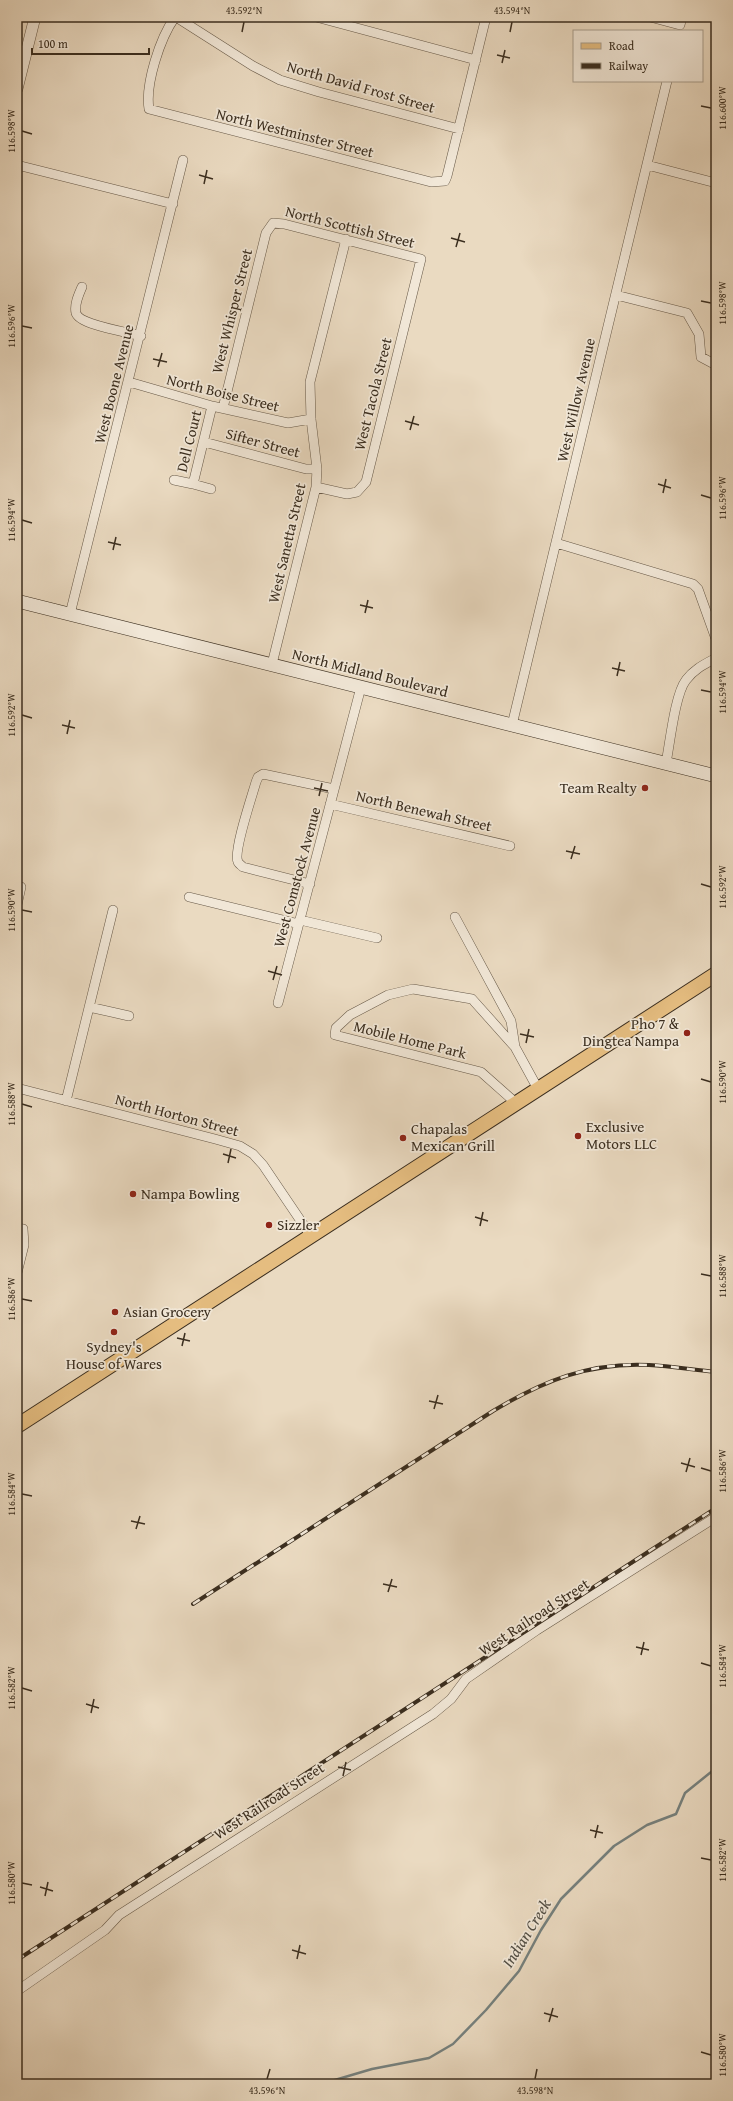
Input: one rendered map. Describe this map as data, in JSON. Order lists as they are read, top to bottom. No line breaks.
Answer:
{"streets":{"main road":["North Midland Boulevard"],"street":["North David Frost Street","North Westminster Street","North Scottish Street","West Whisper Street","West Boone Avenue","North Boise Street","West Tacola Street","West Willow Avenue","Dell Court","Sifter Street","West Sanetta Street","North Benewah Street","West Comstock Avenue","Mobile Home Park","North Horton Street","West Railroad Street"]},"crossings":[["North David Frost Street","North Westminster Street"],["North Scottish Street","West Whisper Street"],["North Scottish Street","West Tacola Street"],["North Scottish Street","West Sanetta Street"],["West Whisper Street","North Boise Street"],["West Boone Avenue","North Boise Street"],["West Boone Avenue","North Midland Boulevard"],["North Boise Street","Dell Court"],["North Boise Street","West Sanetta Street"],["West Tacola Street","West Sanetta Street"],["West Willow Avenue","North Midland Boulevard"],["Dell Court","Sifter Street"],["Sifter Street","West Sanetta Street"],["West Sanetta Street","North Midland Boulevard"],["North Midland Boulevard","West Comstock Avenue"],["North Benewah Street","West Comstock Avenue"]],"water":["Indian Creek"],"places":["Team Realty","Pho 7 & Dingtea Nampa","Exclusive Motors LLC","Chapalas Mexican Grill","Nampa Bowling","Sizzler","Asian Grocery","Sydney's House of Wares"],"legend":["Road","Railway"],"scale_bar":"100 m","coordinates":["43.592°N","43.594°N","116.600°W","116.598°W","116.596°W","116.594°W","116.592°W","116.590°W","116.588°W","116.586°W","116.584°W","116.582°W","116.580°W","43.596°N","43.598°N"]}
